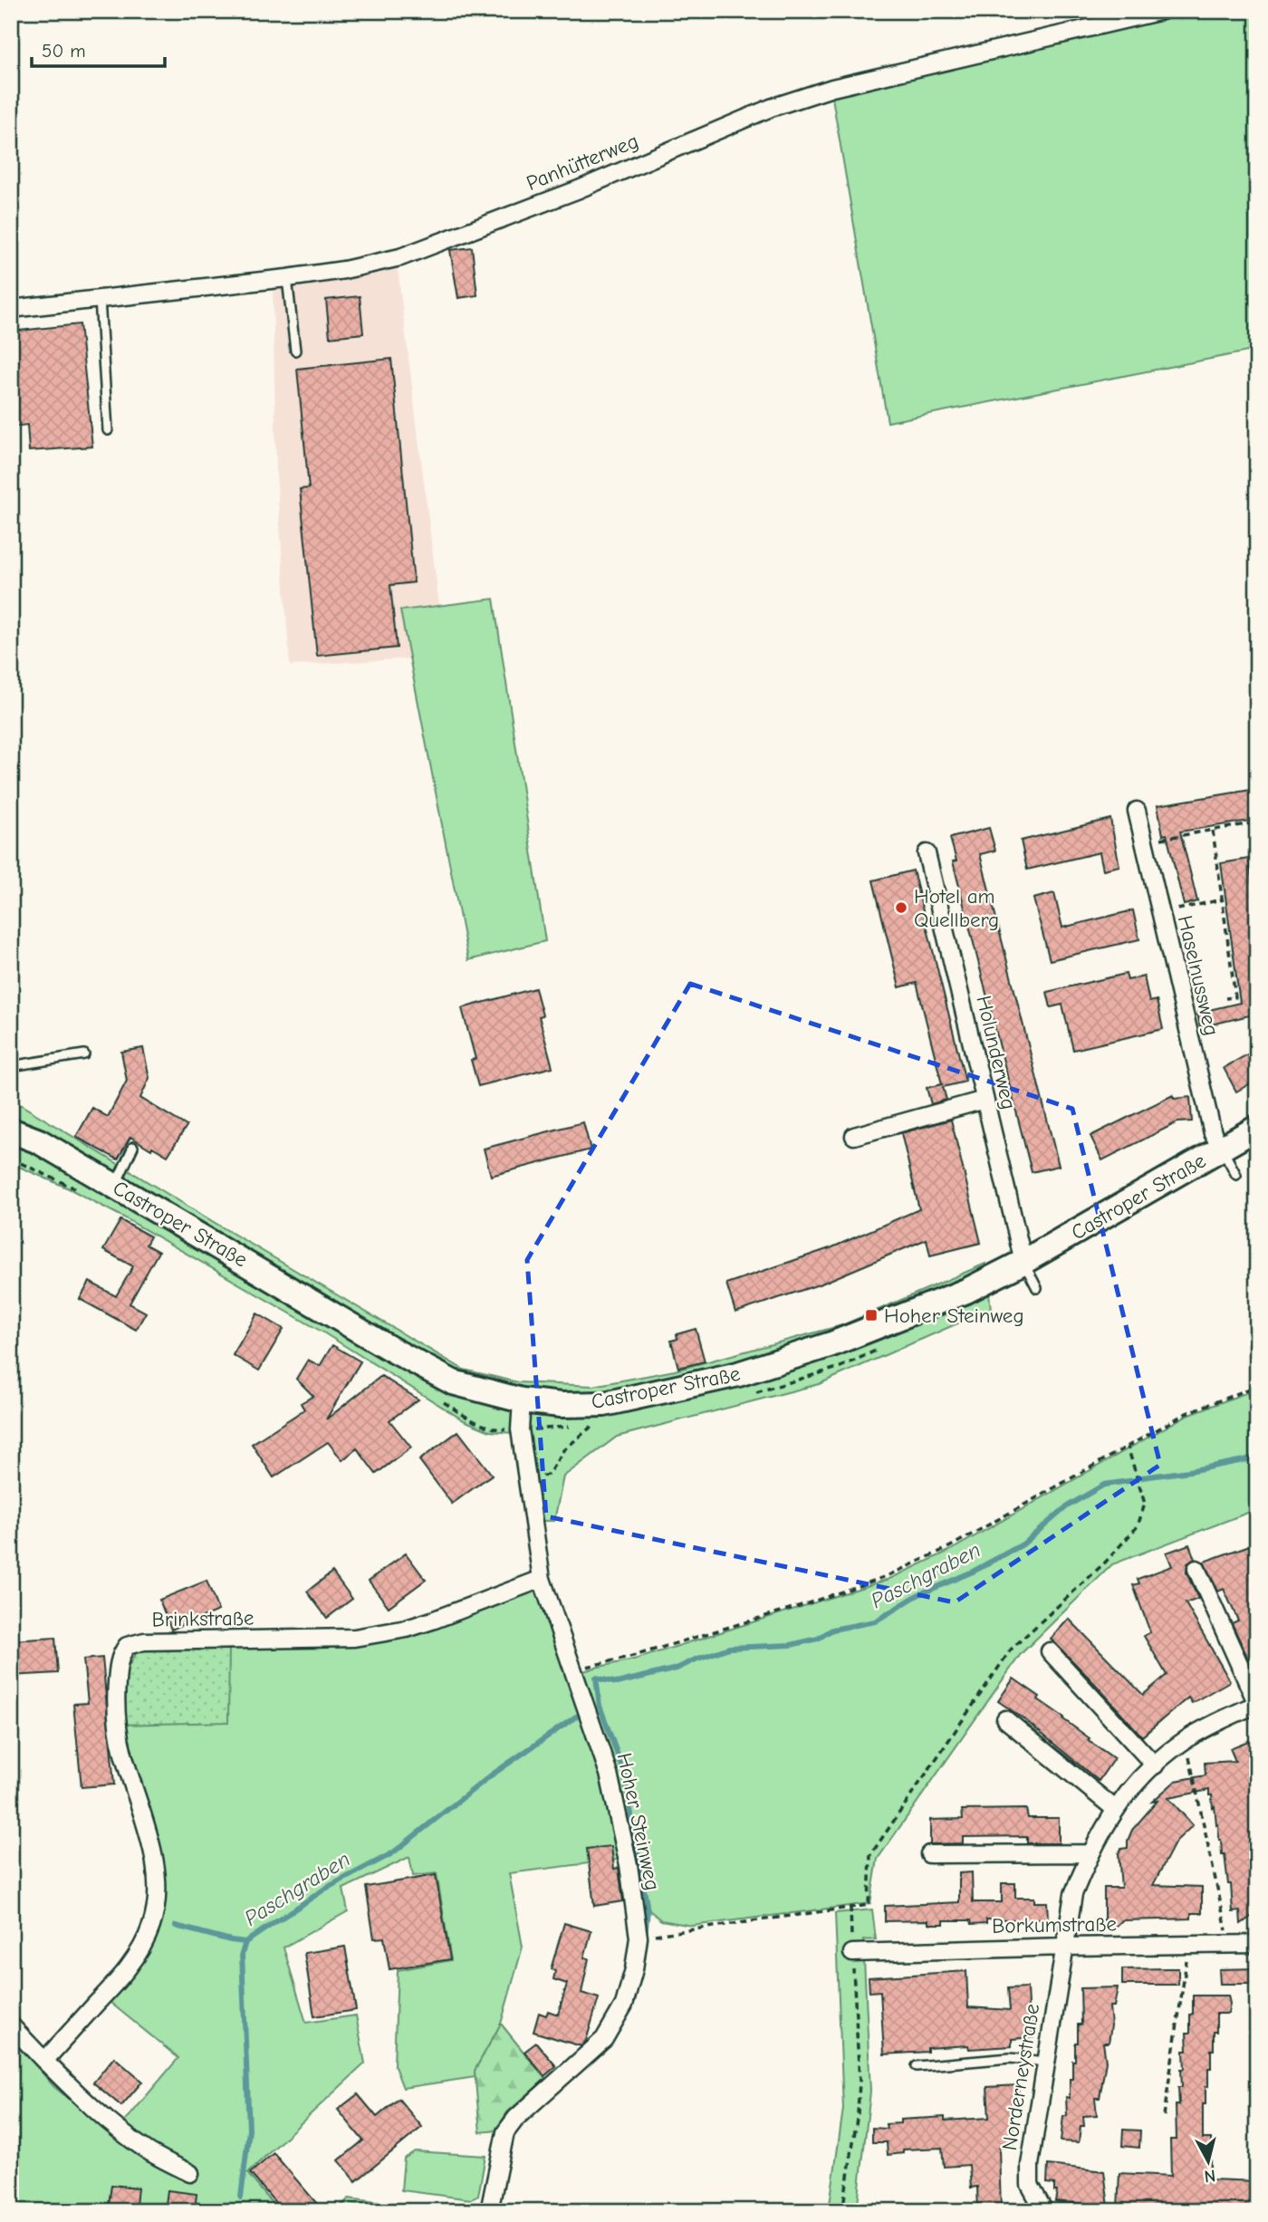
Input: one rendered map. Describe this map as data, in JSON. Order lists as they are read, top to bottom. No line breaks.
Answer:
{"streets":{"main road":["Castroper Straße"],"street":["Panhütterweg","Haselnussweg","Holunderweg","Brinkstraße","Hoher Steinweg","Borkumstraße","Norderneystraße"]},"crossings":[["Haselnussweg","Castroper Straße"],["Holunderweg","Castroper Straße"],["Castroper Straße","Hoher Steinweg"],["Brinkstraße","Hoher Steinweg"],["Borkumstraße","Norderneystraße"]],"water":["Paschgraben"],"places":{"other":["Hotel am Quellberg"],"transit":["Hoher Steinweg"]},"scale_bar":"50 m","north":"bottom"}
